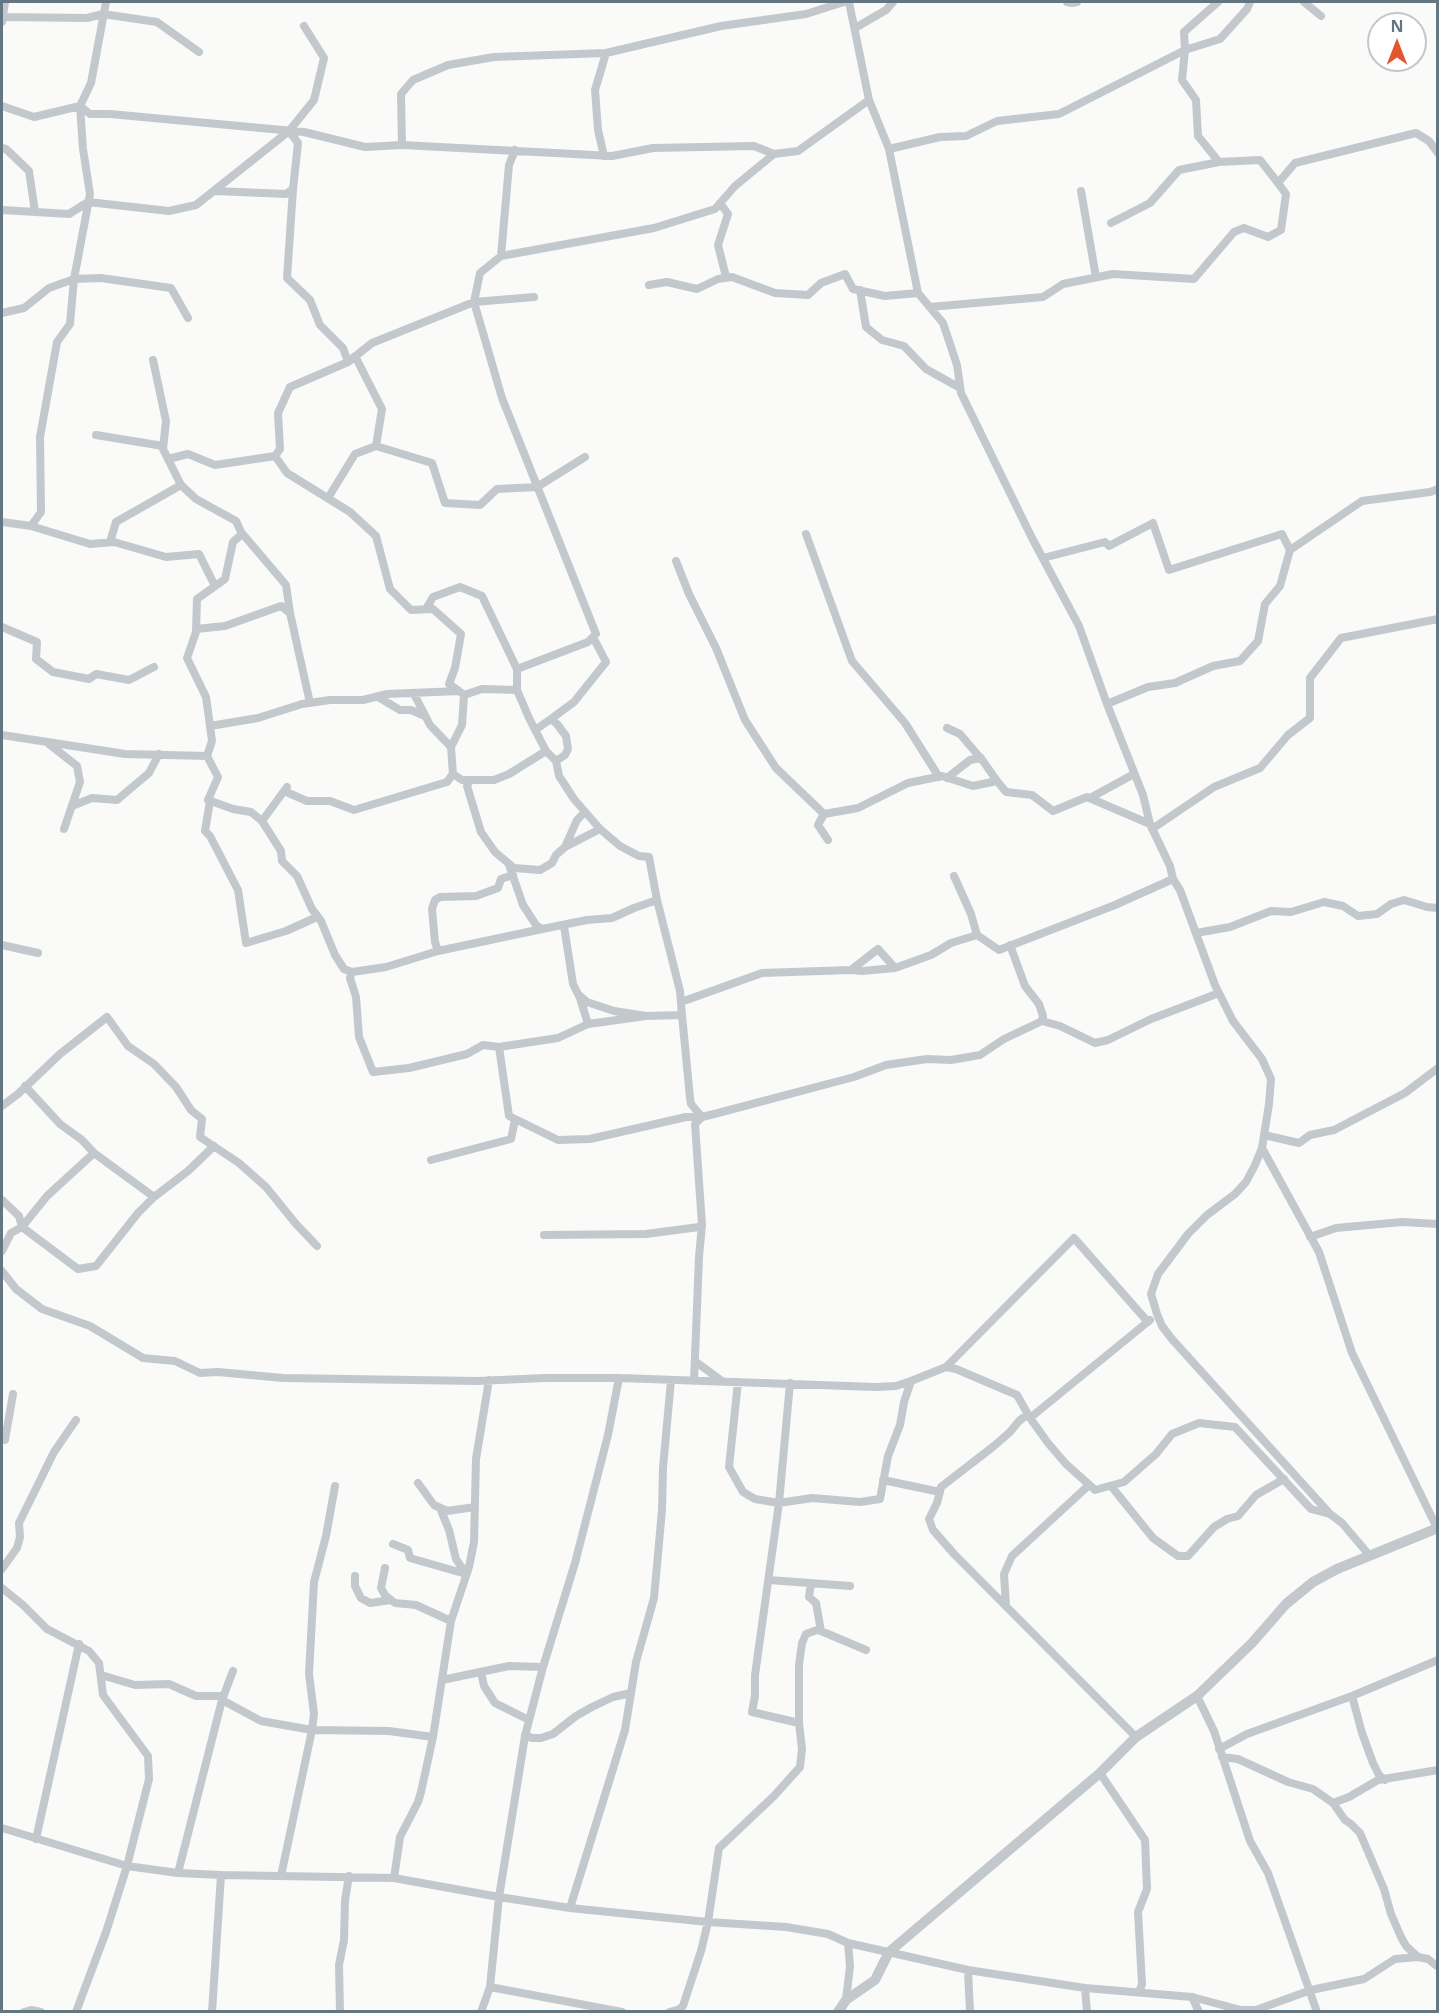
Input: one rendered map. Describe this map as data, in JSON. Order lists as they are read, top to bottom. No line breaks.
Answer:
{"north":"top"}
